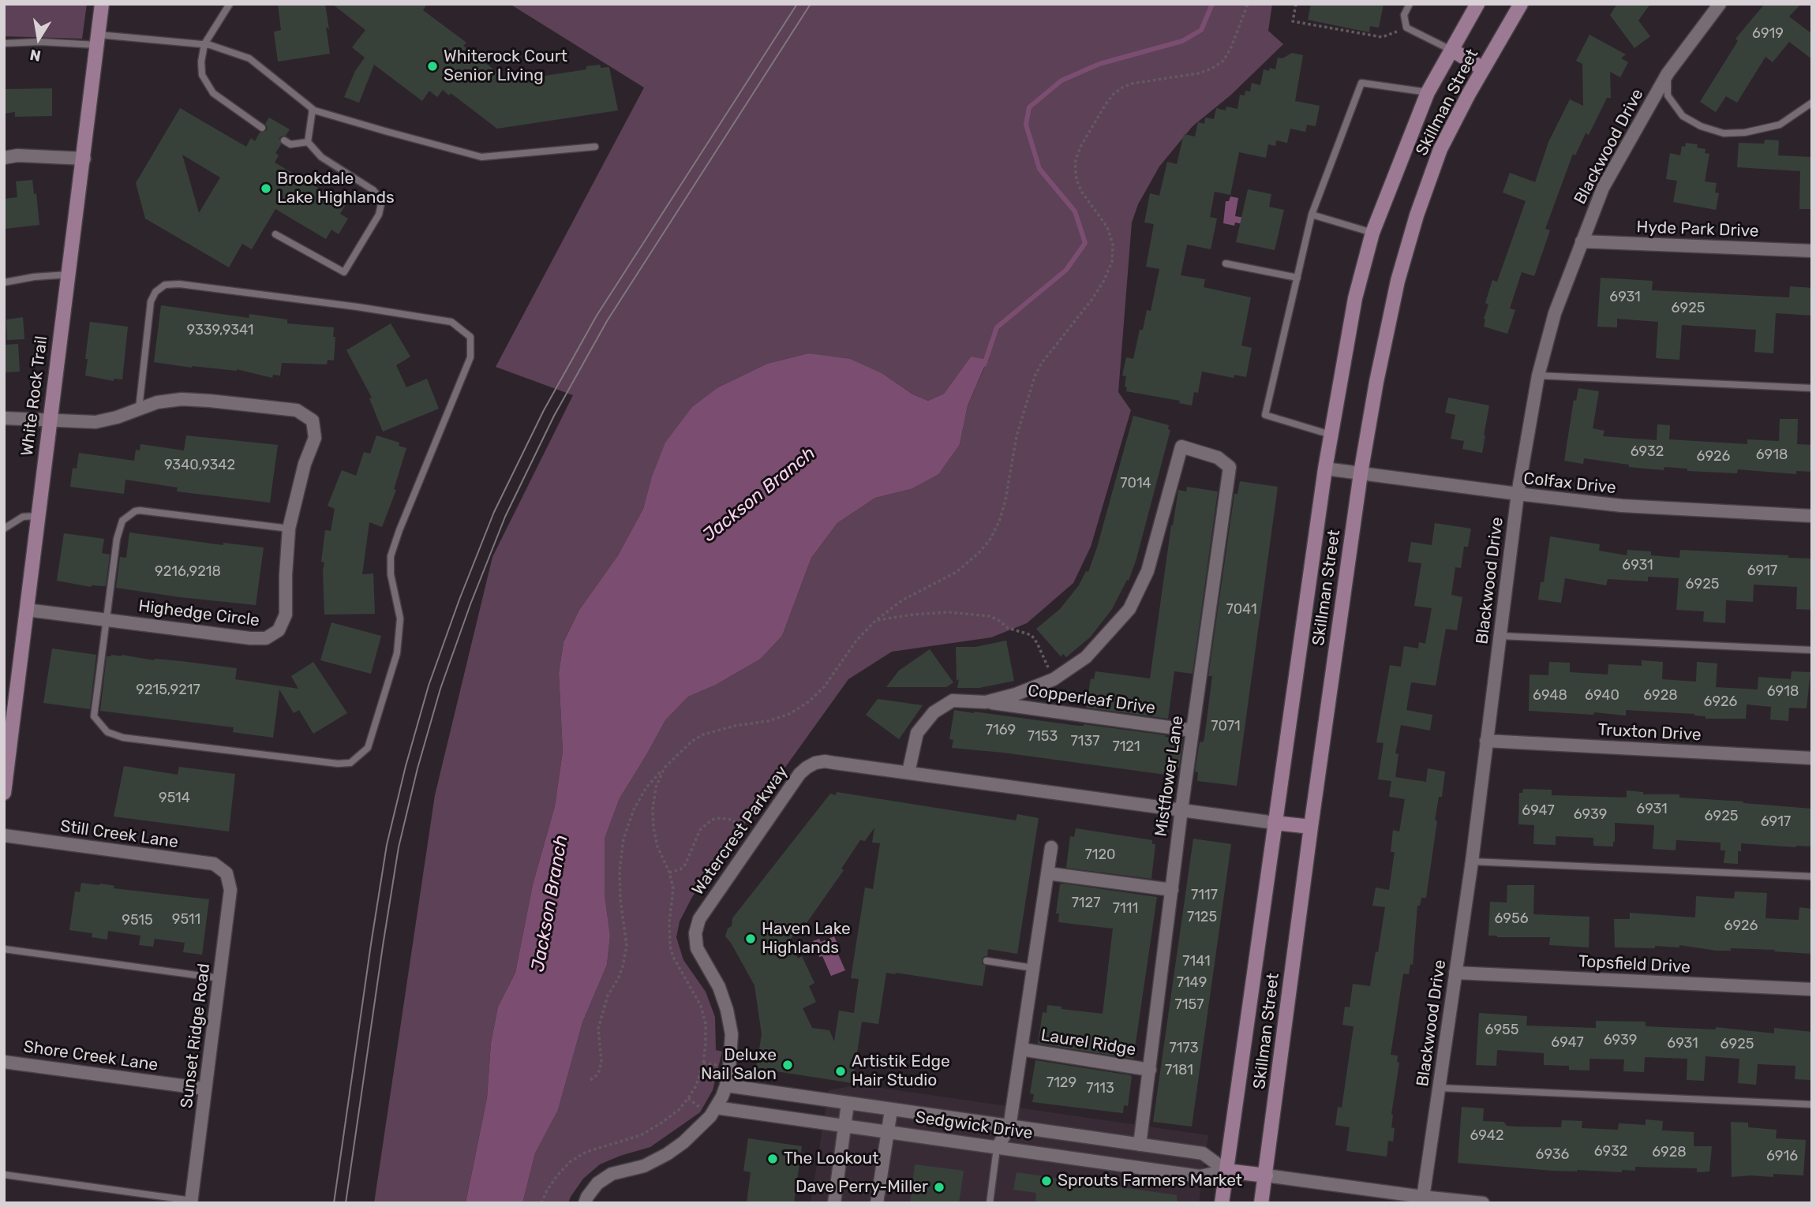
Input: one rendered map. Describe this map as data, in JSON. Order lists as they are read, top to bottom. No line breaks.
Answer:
{"streets":{"main road":["Skillman Street","White Rock Trail","Sedgwick Drive"],"street":["Blackwood Drive","Hyde Park Drive","Colfax Drive","Highedge Circle","Copperleaf Drive","Truxton Drive","Mistflower Lane","Watercrest Parkway","Still Creek Lane","Topsfield Drive","Sunset Ridge Road","Laurel Ridge","Shore Creek Lane"]},"crossings":[["Skillman Street","Colfax Drive"],["Skillman Street","Watercrest Parkway"],["Skillman Street","Sedgwick Drive"],["Blackwood Drive","Hyde Park Drive"],["Blackwood Drive","Colfax Drive"],["Blackwood Drive","Truxton Drive"],["Blackwood Drive","Topsfield Drive"],["Blackwood Drive","Sedgwick Drive"],["White Rock Trail","Highedge Circle"],["Copperleaf Drive","Mistflower Lane"],["Mistflower Lane","Watercrest Parkway"],["Mistflower Lane","Laurel Ridge"],["Mistflower Lane","Sedgwick Drive"],["Watercrest Parkway","Sedgwick Drive"],["Still Creek Lane","Sunset Ridge Road"],["Sunset Ridge Road","Shore Creek Lane"]],"water":["Jackson Branch"],"places":["Whiterock Court Senior Living","Brookdale Lake Highlands","Haven Lake Highlands","Deluxe Nail Salon","Artistik Edge Hair Studio","The Lookout","Sprouts Farmers Market","Dave Perry-Miller"],"house_numbers":["6919","6931","6925","9339,9341","6932","6918","6926","9340,9342","7014","6931","6917","9216,9218","6925","7041","9215,9217","6918","6948","6940","6928","6926","7071","7169","7153","7137","7121","9514","6931","6947","6939","6925","6917","7120","7117","7127","7111","7125","6956","9511","9515","6926","7141","7149","7157","6955","6939","6947","6931","6925","7173","7181","7129","7113","6942","6932","6928","6936","6916"],"north":"bottom"}
